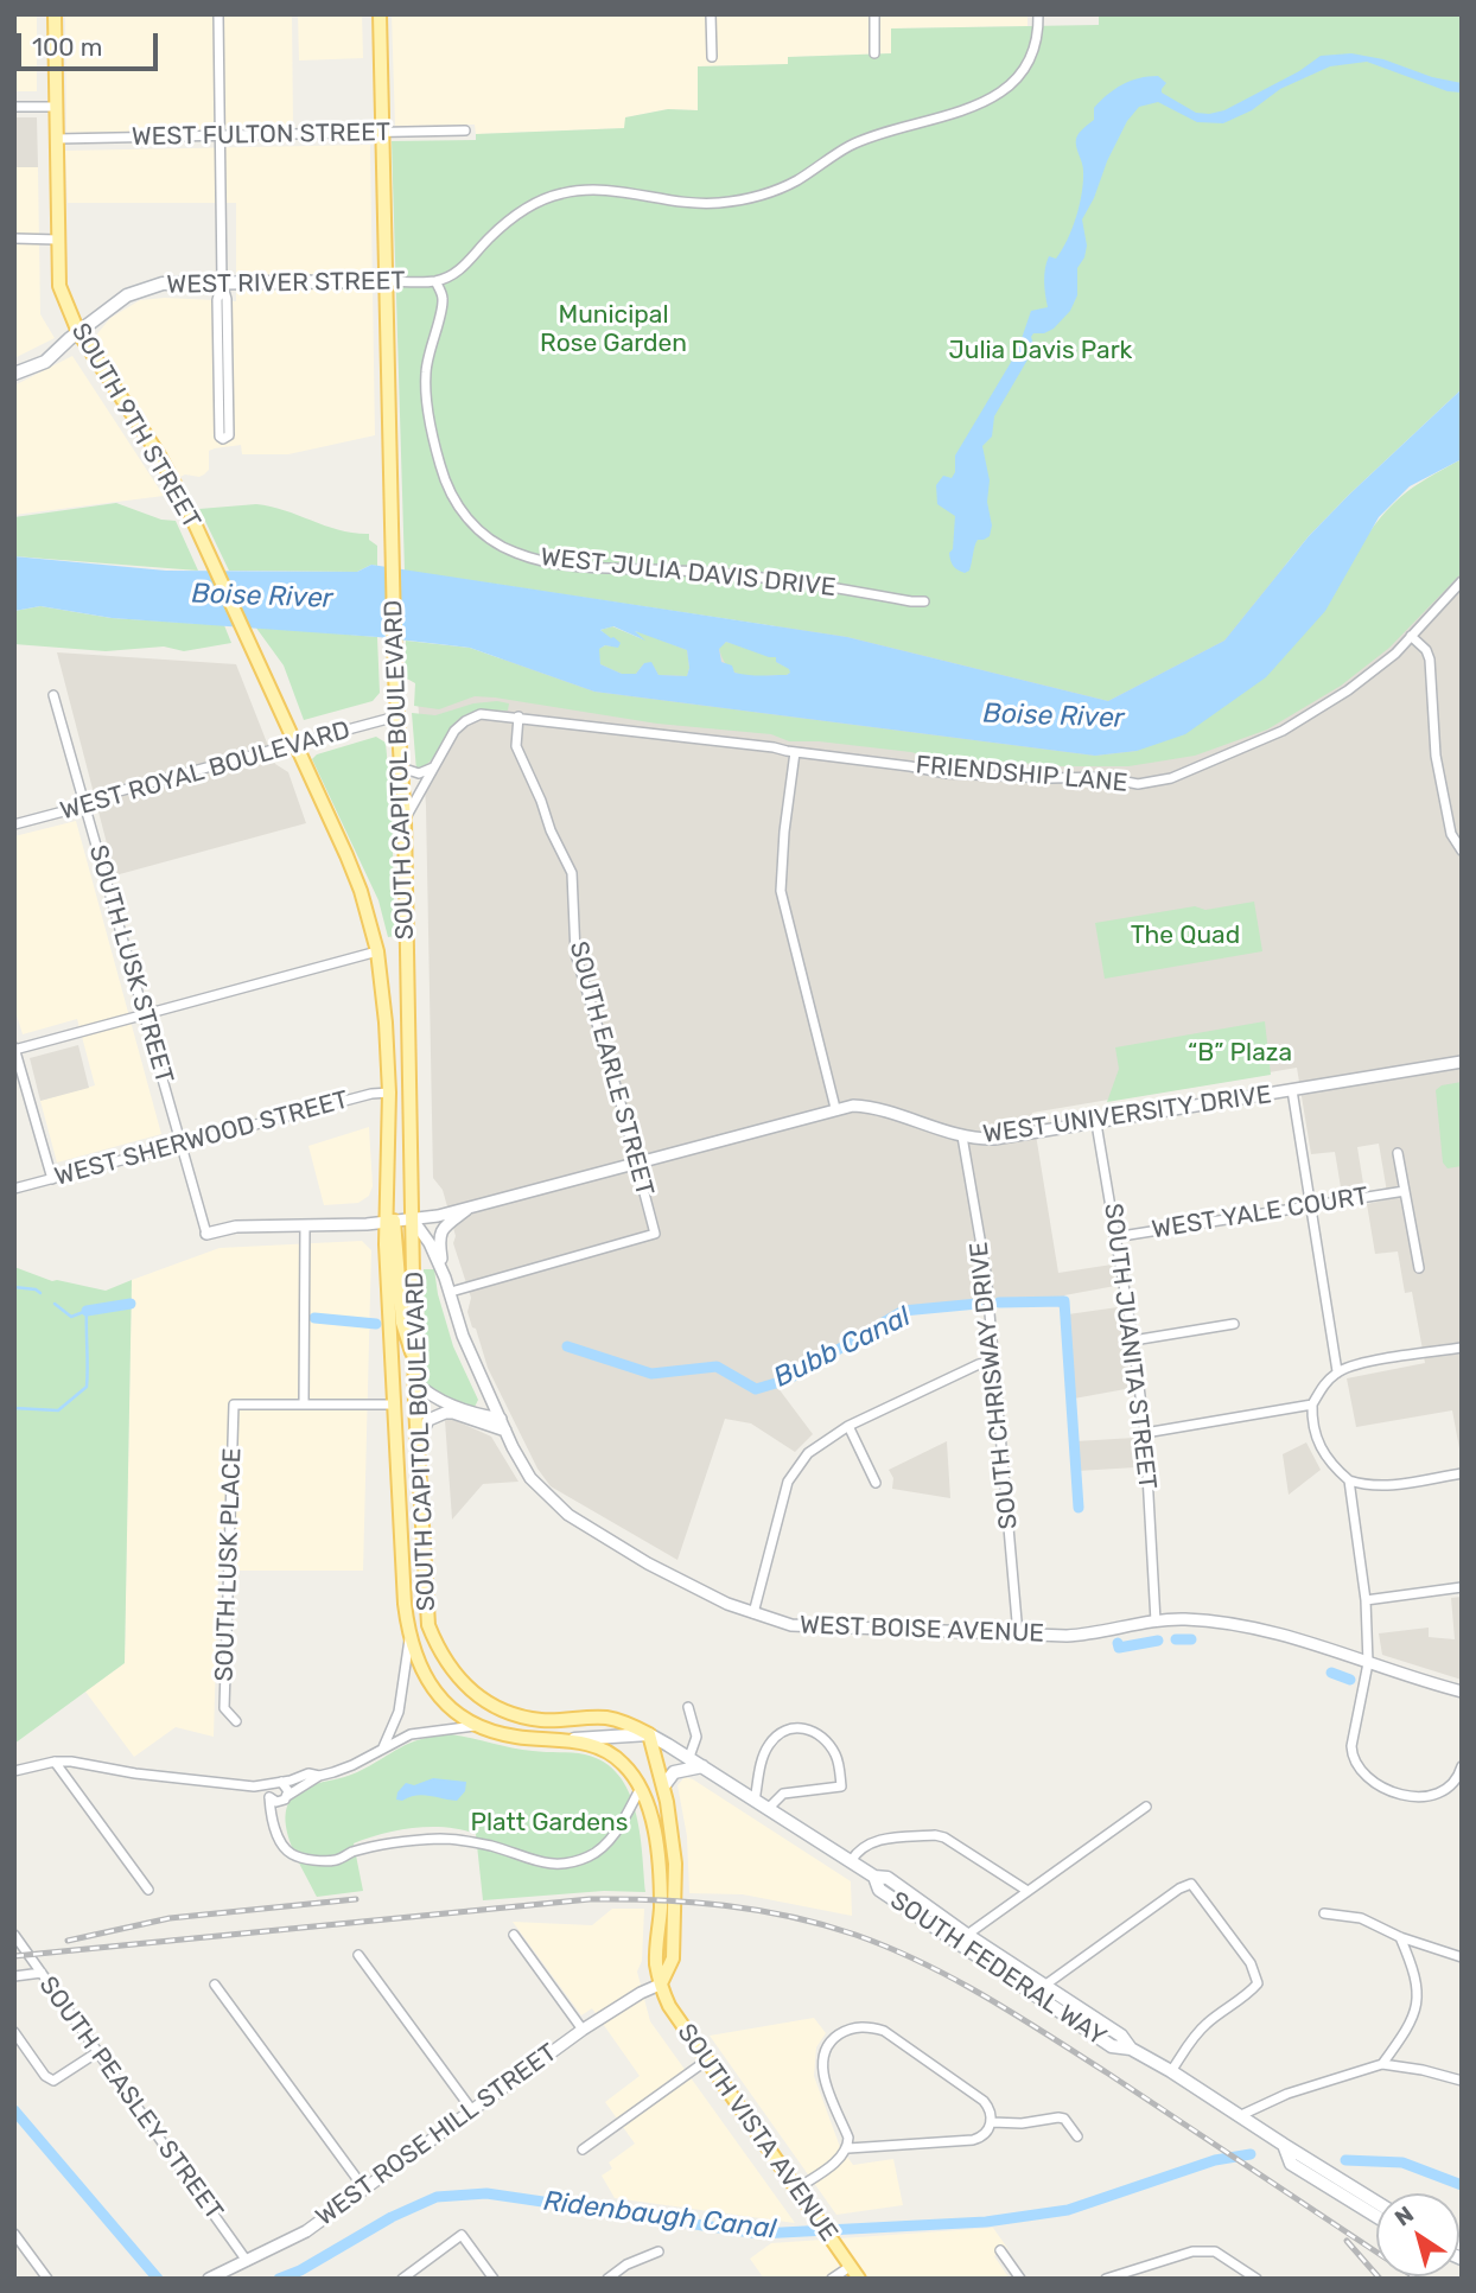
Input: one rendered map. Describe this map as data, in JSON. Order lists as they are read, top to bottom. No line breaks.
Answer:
{"streets":{"main road":["WEST RIVER STREET","SOUTH 9TH STREET","SOUTH CAPITOL BOULEVARD","SOUTH FEDERAL WAY","SOUTH VISTA AVENUE"],"street":["WEST FULTON STREET","WEST JULIA DAVIS DRIVE","WEST ROYAL BOULEVARD","FRIENDSHIP LANE","SOUTH LUSK STREET","SOUTH EARLE STREET","WEST UNIVERSITY DRIVE","WEST SHERWOOD STREET","WEST YALE COURT","SOUTH JUANITA STREET","SOUTH CHRISWAY DRIVE","SOUTH LUSK PLACE","WEST BOISE AVENUE","SOUTH PEASLEY STREET","WEST ROSE HILL STREET"]},"crossings":[["WEST FULTON STREET","SOUTH 9TH STREET"],["WEST FULTON STREET","SOUTH CAPITOL BOULEVARD"],["WEST RIVER STREET","SOUTH 9TH STREET"],["WEST RIVER STREET","WEST JULIA DAVIS DRIVE"],["WEST RIVER STREET","SOUTH CAPITOL BOULEVARD"],["SOUTH 9TH STREET","SOUTH CAPITOL BOULEVARD"],["SOUTH 9TH STREET","WEST ROYAL BOULEVARD"],["SOUTH CAPITOL BOULEVARD","WEST ROYAL BOULEVARD"],["SOUTH CAPITOL BOULEVARD","WEST UNIVERSITY DRIVE"],["SOUTH CAPITOL BOULEVARD","WEST SHERWOOD STREET"],["SOUTH CAPITOL BOULEVARD","WEST BOISE AVENUE"],["SOUTH CAPITOL BOULEVARD","SOUTH FEDERAL WAY"],["SOUTH CAPITOL BOULEVARD","SOUTH VISTA AVENUE"],["WEST ROYAL BOULEVARD","SOUTH LUSK STREET"],["FRIENDSHIP LANE","SOUTH EARLE STREET"],["SOUTH LUSK STREET","WEST UNIVERSITY DRIVE"],["SOUTH LUSK STREET","WEST SHERWOOD STREET"],["SOUTH EARLE STREET","WEST UNIVERSITY DRIVE"],["SOUTH EARLE STREET","WEST BOISE AVENUE"],["WEST UNIVERSITY DRIVE","SOUTH JUANITA STREET"],["WEST UNIVERSITY DRIVE","SOUTH CHRISWAY DRIVE"],["WEST UNIVERSITY DRIVE","WEST BOISE AVENUE"],["WEST YALE COURT","SOUTH JUANITA STREET"],["SOUTH JUANITA STREET","WEST BOISE AVENUE"],["SOUTH CHRISWAY DRIVE","WEST BOISE AVENUE"],["SOUTH PEASLEY STREET","WEST ROSE HILL STREET"],["SOUTH VISTA AVENUE","WEST ROSE HILL STREET"]],"water":["Boise River","Bubb Canal","Ridenbaugh Canal"],"parks":["Municipal Rose Garden","Julia Davis Park","The Quad","“B” Plaza","Platt Gardens"],"scale_bar":"100 m","north":"top left"}
